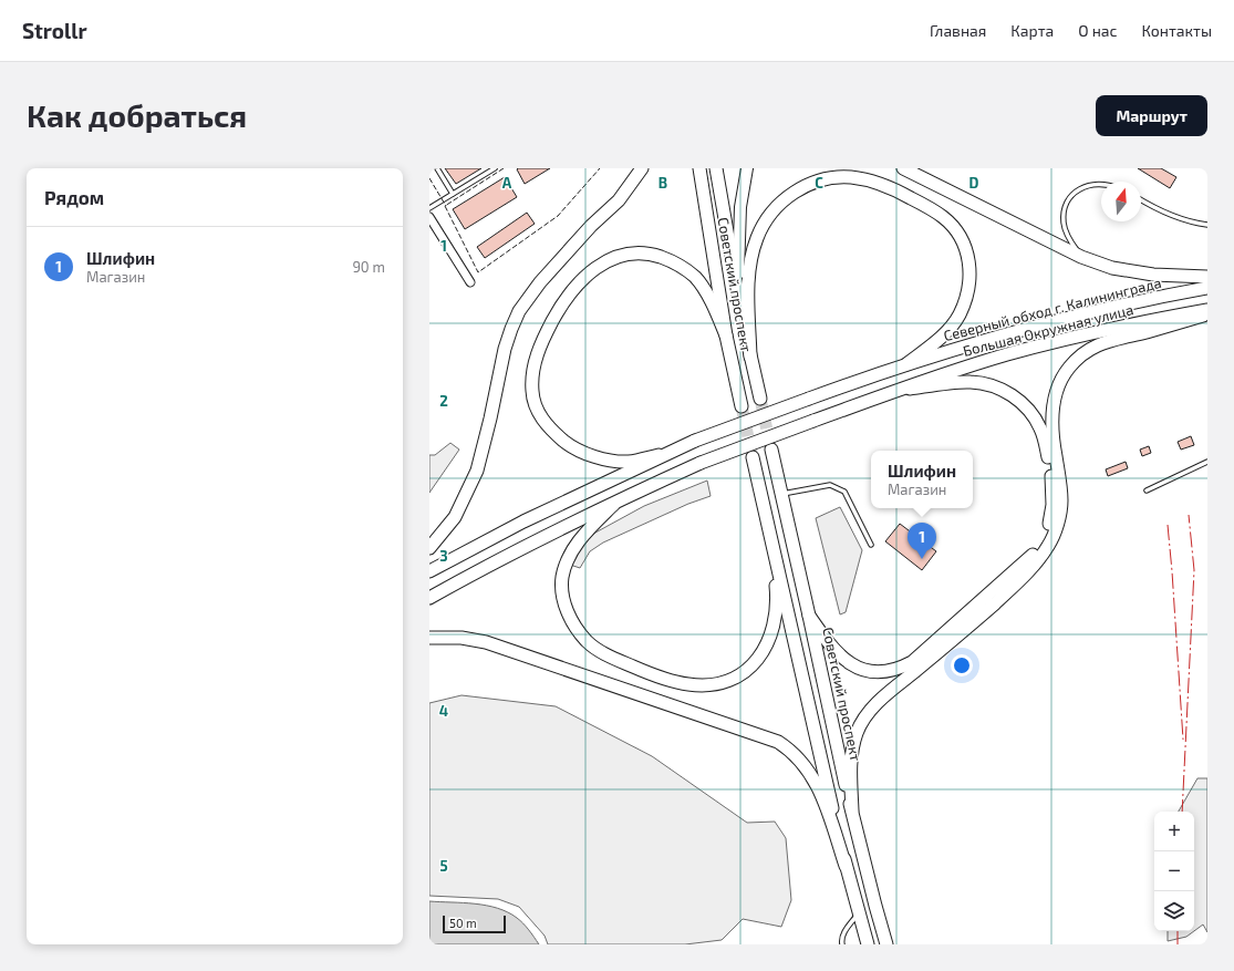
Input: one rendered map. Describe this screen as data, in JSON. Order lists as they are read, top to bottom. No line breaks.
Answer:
{"streets":{"main road":["Советский проспект","Северный обход г. Калининграда","Большая Окружная улица"]},"scale_bar":"50 m","north":"top","page":{"header":"Strollr","nav":["Главная","Карта","О нас","Контакты"],"buttons":"Маршрут","title":"Как добраться","heading":"Рядом","list":[{"mark":"1","name":"Шлифин","note":"Магазин","value":"90 m"}],"popup":["Шлифин","Магазин"],"pins":"1","map_buttons":["+","−"],"scale":"50 m"},"grid":{"columns":["A","B","C","D"],"rows":["1","2","3","4","5"]}}
